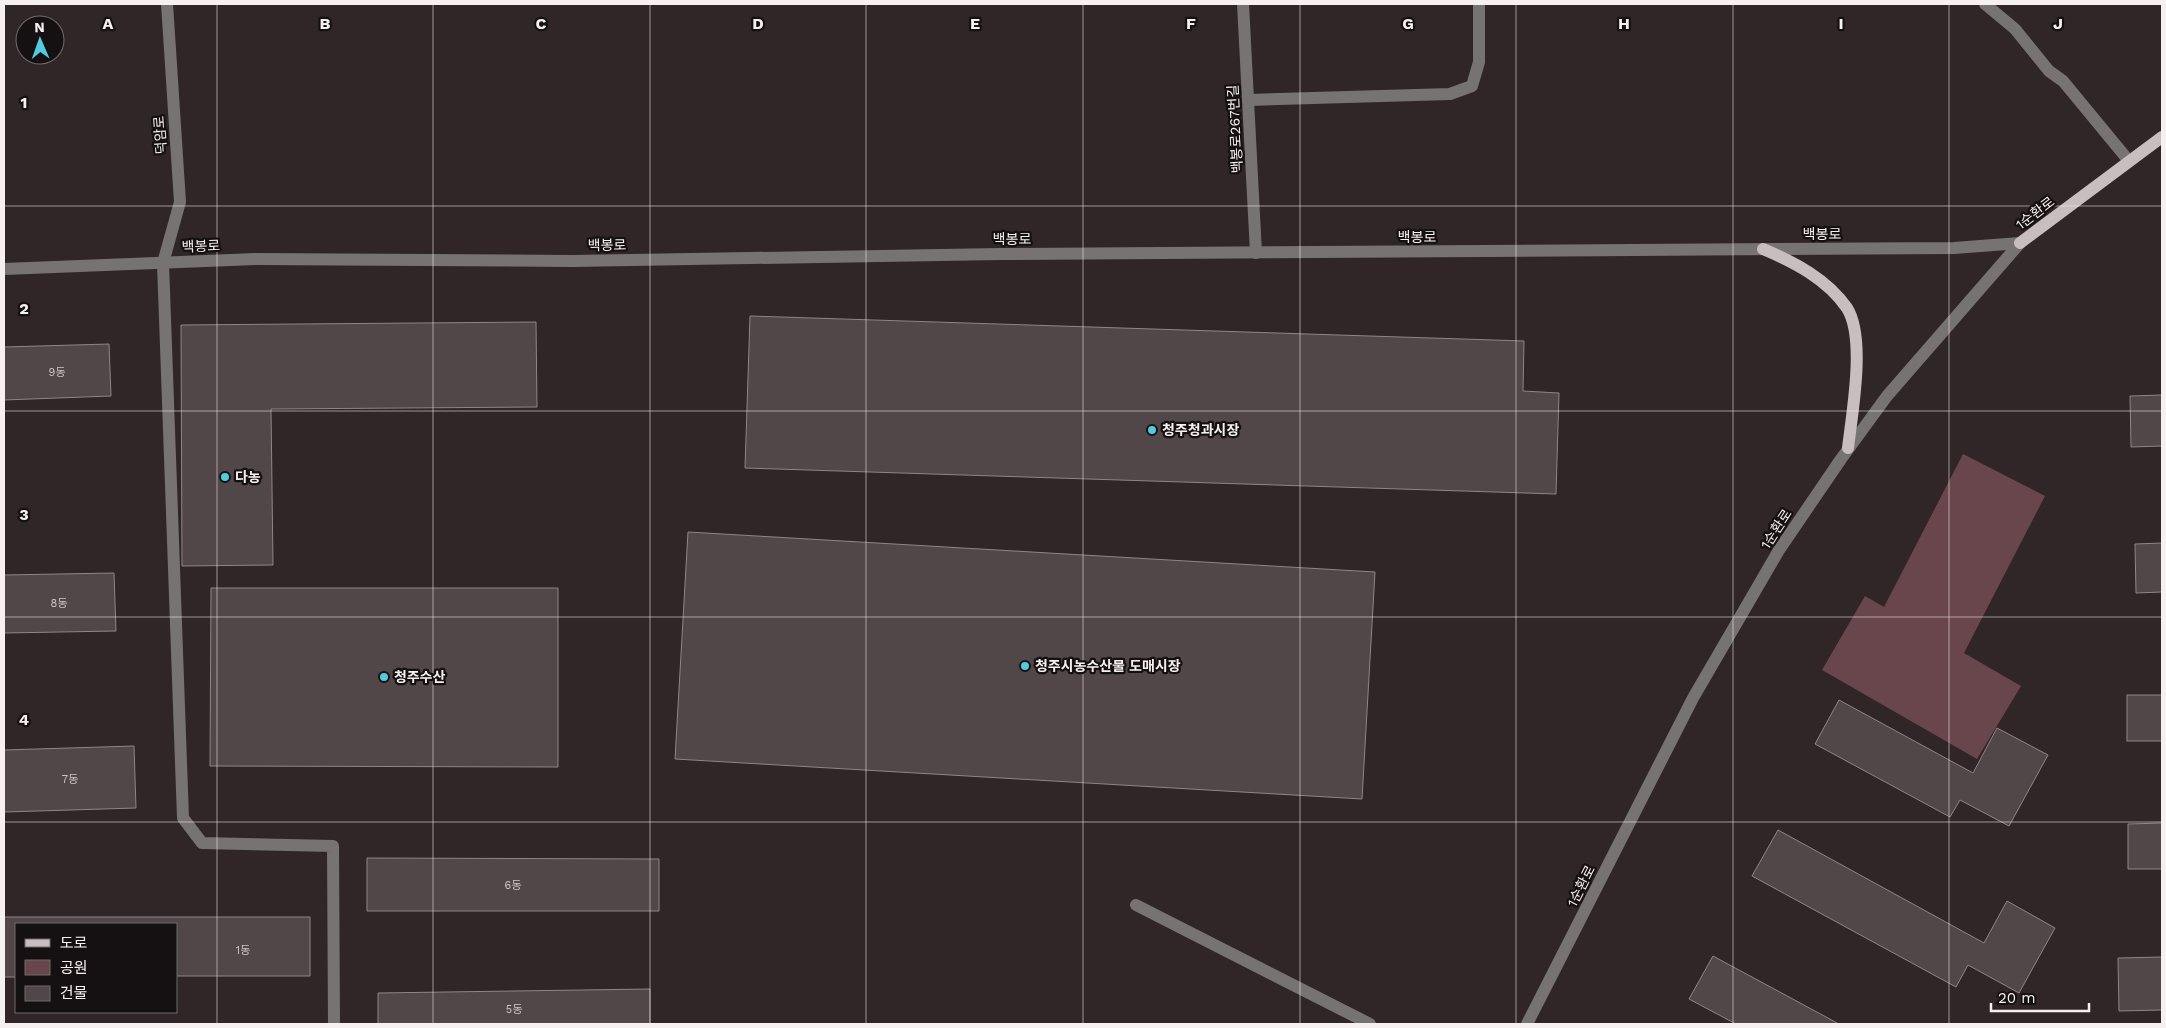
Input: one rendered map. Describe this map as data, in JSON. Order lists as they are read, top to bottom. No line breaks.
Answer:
{"streets":{"main road":["1순환로"],"street":["백봉로267번길","덕암로","백봉로"]},"crossings":[["백봉로267번길","백봉로"],["덕암로","백봉로"],["1순환로","백봉로"]],"places":["청주청과시장","다농","청주시농수산물 도매시장","청주수산"],"house_numbers":["9동","8동","7동","6동","1동","5동"],"legend":["도로","공원","건물"],"scale_bar":"20 m","north":"top","grid":{"columns":["A","B","C","D","E","F","G","H","I","J"],"rows":["1","2","3","4"]}}
